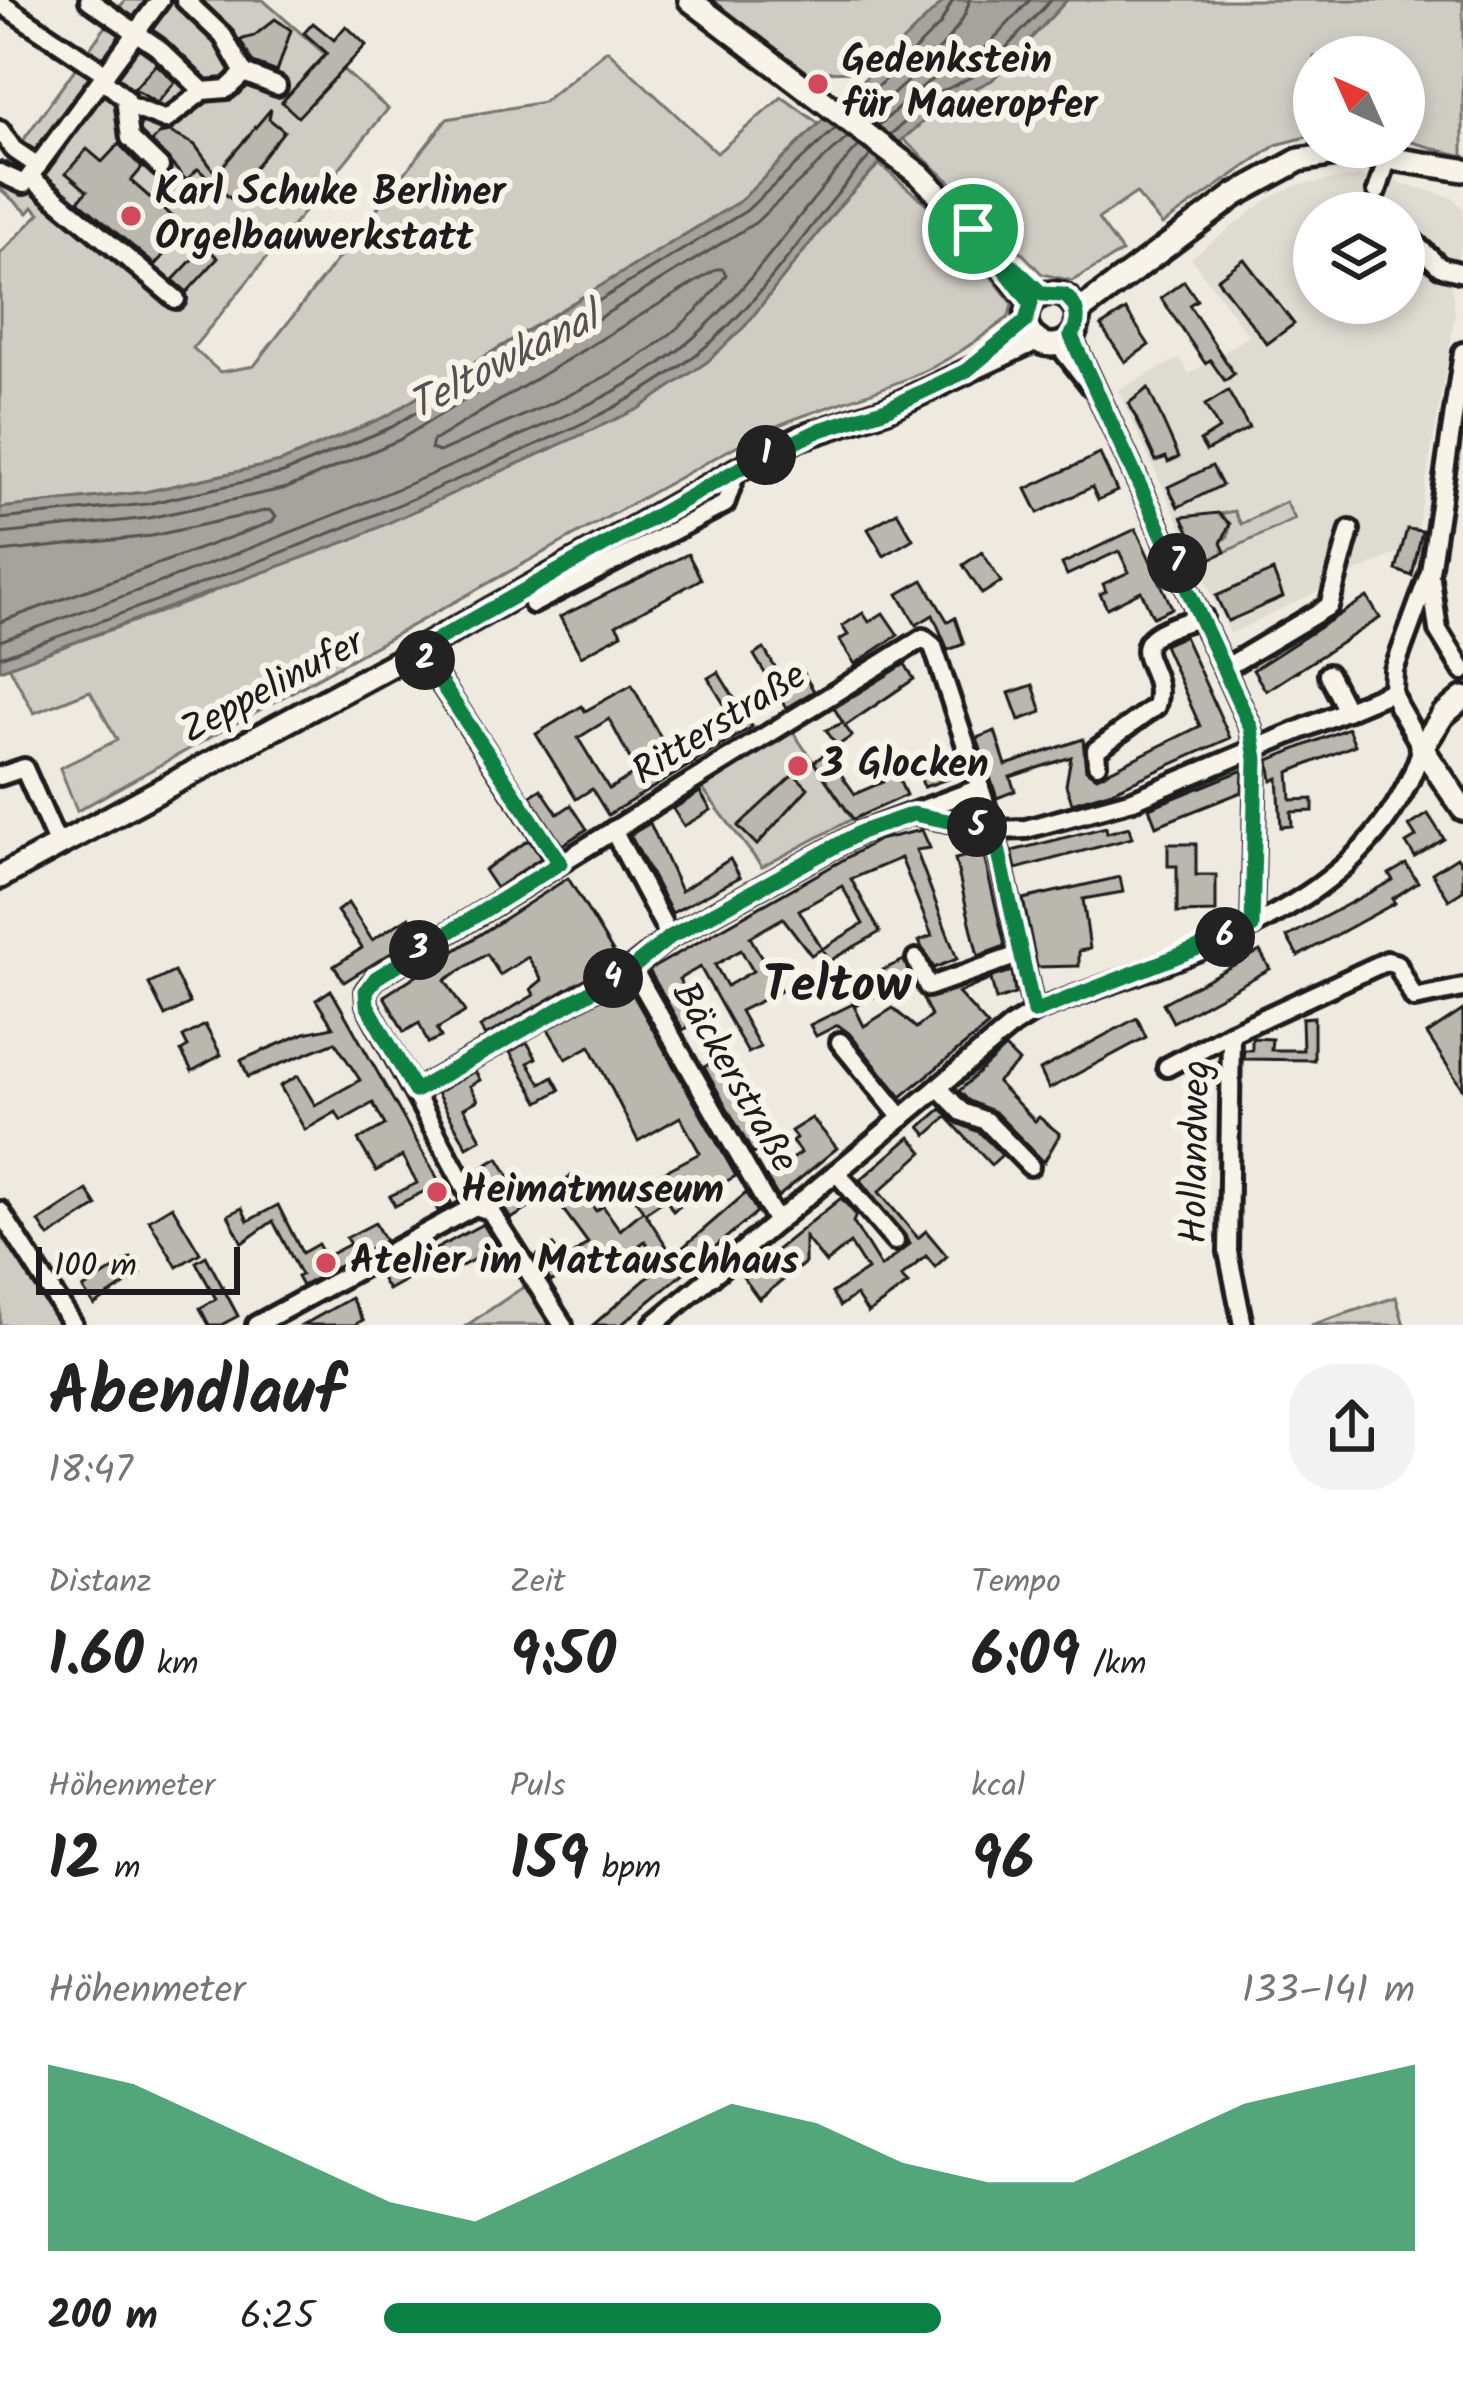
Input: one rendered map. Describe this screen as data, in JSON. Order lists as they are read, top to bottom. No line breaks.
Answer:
{"streets":{"main road":["Zeppelinufer"],"street":["Ritterstraße","Bäckerstraße","Hollandweg"]},"districts":["Teltow"],"water":["Teltowkanal"],"places":["Gedenkstein für Maueropfer","Karl Schuke Berliner Orgelbauwerkstatt","3 Glocken","Heimatmuseum","Atelier im Mattauschhaus"],"scale_bar":"100 m","north":"top left","page":{"pins":["1","7","2","5","6","3","4"],"scale":"100 m","heading":["Abendlauf","18:47"],"stats":[["Distanz","1.60 km"],["Zeit","9:50"],["Tempo","6:09 /km"],["Höhenmeter","12 m"],["Puls","159 bpm"],["kcal","96"]],"chart":["Höhenmeter","133–141 m"],"list":[{"name":"200 m","note":"6:25"}]}}
